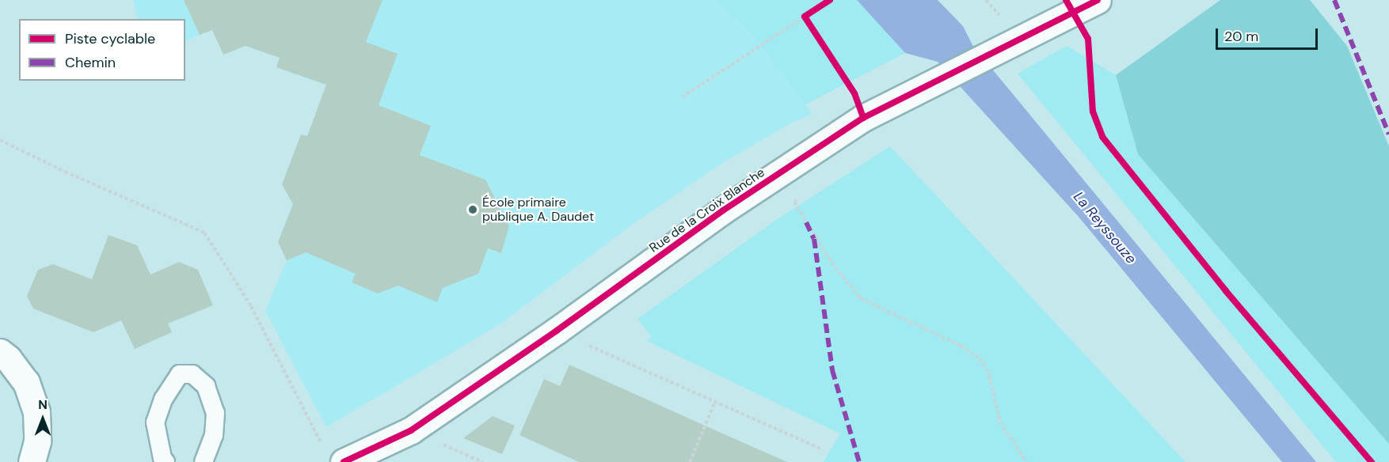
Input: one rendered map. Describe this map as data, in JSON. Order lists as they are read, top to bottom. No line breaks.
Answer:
{"streets":{"street":["Rue de la Croix Blanche"]},"water":["La Reyssouze"],"places":["École primaire publique A. Daudet"],"legend":["Piste cyclable","Chemin"],"scale_bar":"20 m","north":"top"}
